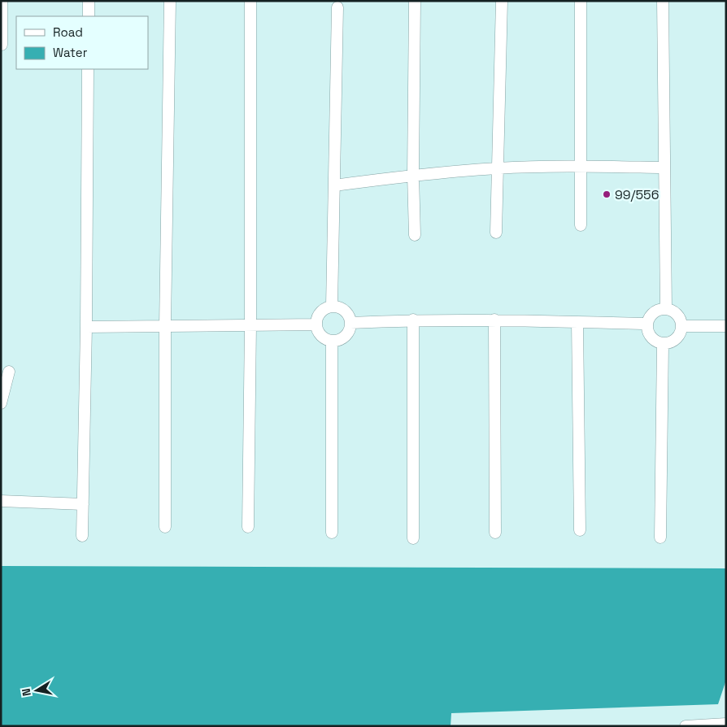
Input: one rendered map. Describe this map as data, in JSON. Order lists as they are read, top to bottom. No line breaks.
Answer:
{"places":["99/556"],"legend":["Road","Water"],"north":"left"}
